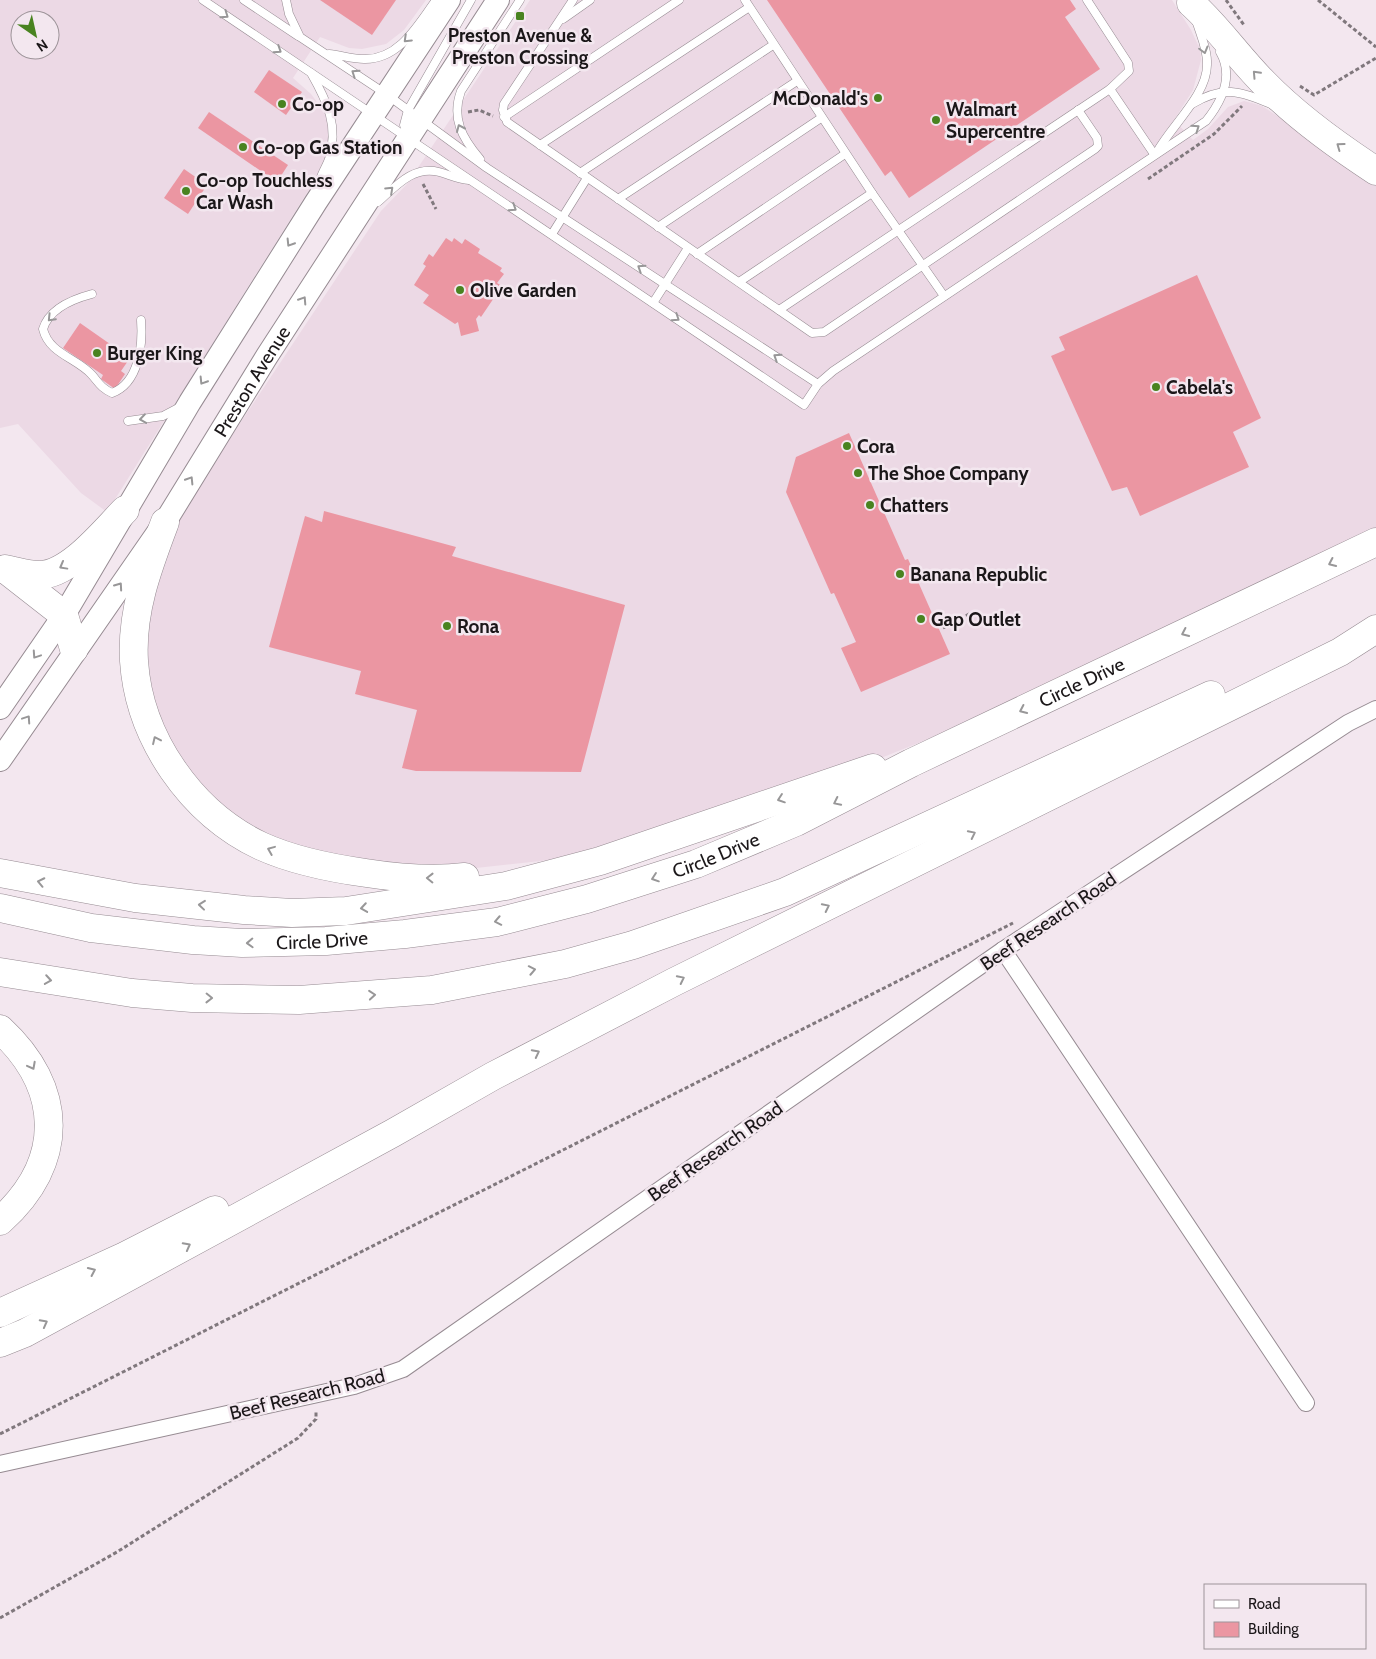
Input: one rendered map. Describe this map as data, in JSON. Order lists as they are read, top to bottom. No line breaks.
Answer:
{"streets":{"highway":["Circle Drive"],"main road":["Preston Avenue"],"street":["Beef Research Road"]},"places":{"transit":["Preston Avenue & Preston Crossing"],"other":["McDonald's","Co-op","Walmart Supercentre","Co-op Gas Station","Co-op Touchless Car Wash","Olive Garden","Burger King","Cabela's","Cora","The Shoe Company","Chatters","Banana Republic","Gap Outlet","Rona"]},"legend":["Road","Building"],"north":"bottom right"}
